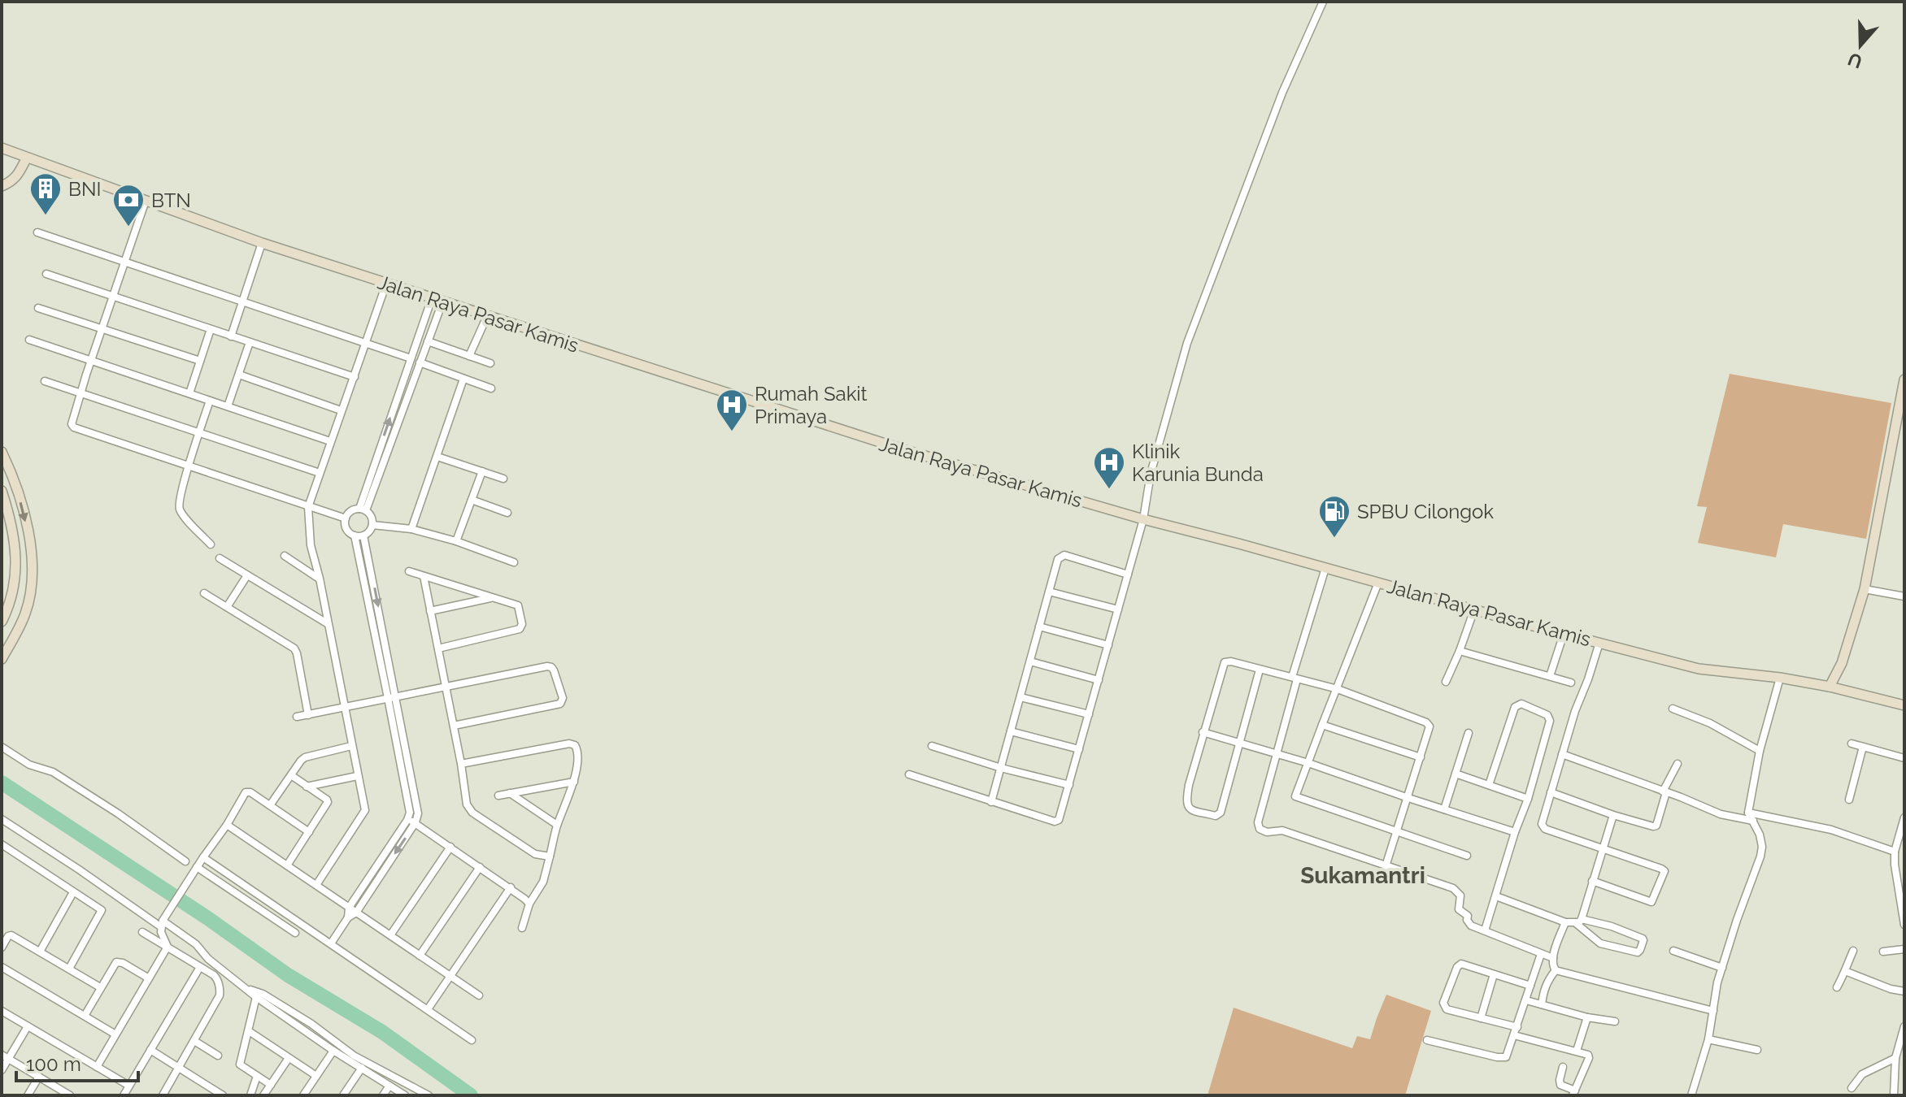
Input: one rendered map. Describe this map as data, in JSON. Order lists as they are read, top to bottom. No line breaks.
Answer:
{"streets":{"main road":["Jalan Raya Pasar Kamis"]},"districts":["Sukamantri"],"places":{"building":["BNI"],"bank":["BTN"],"hospital":["Rumah Sakit Primaya","Klinik Karunia Bunda"],"fuel station":["SPBU Cilongok"]},"scale_bar":"100 m","north":"bottom"}
